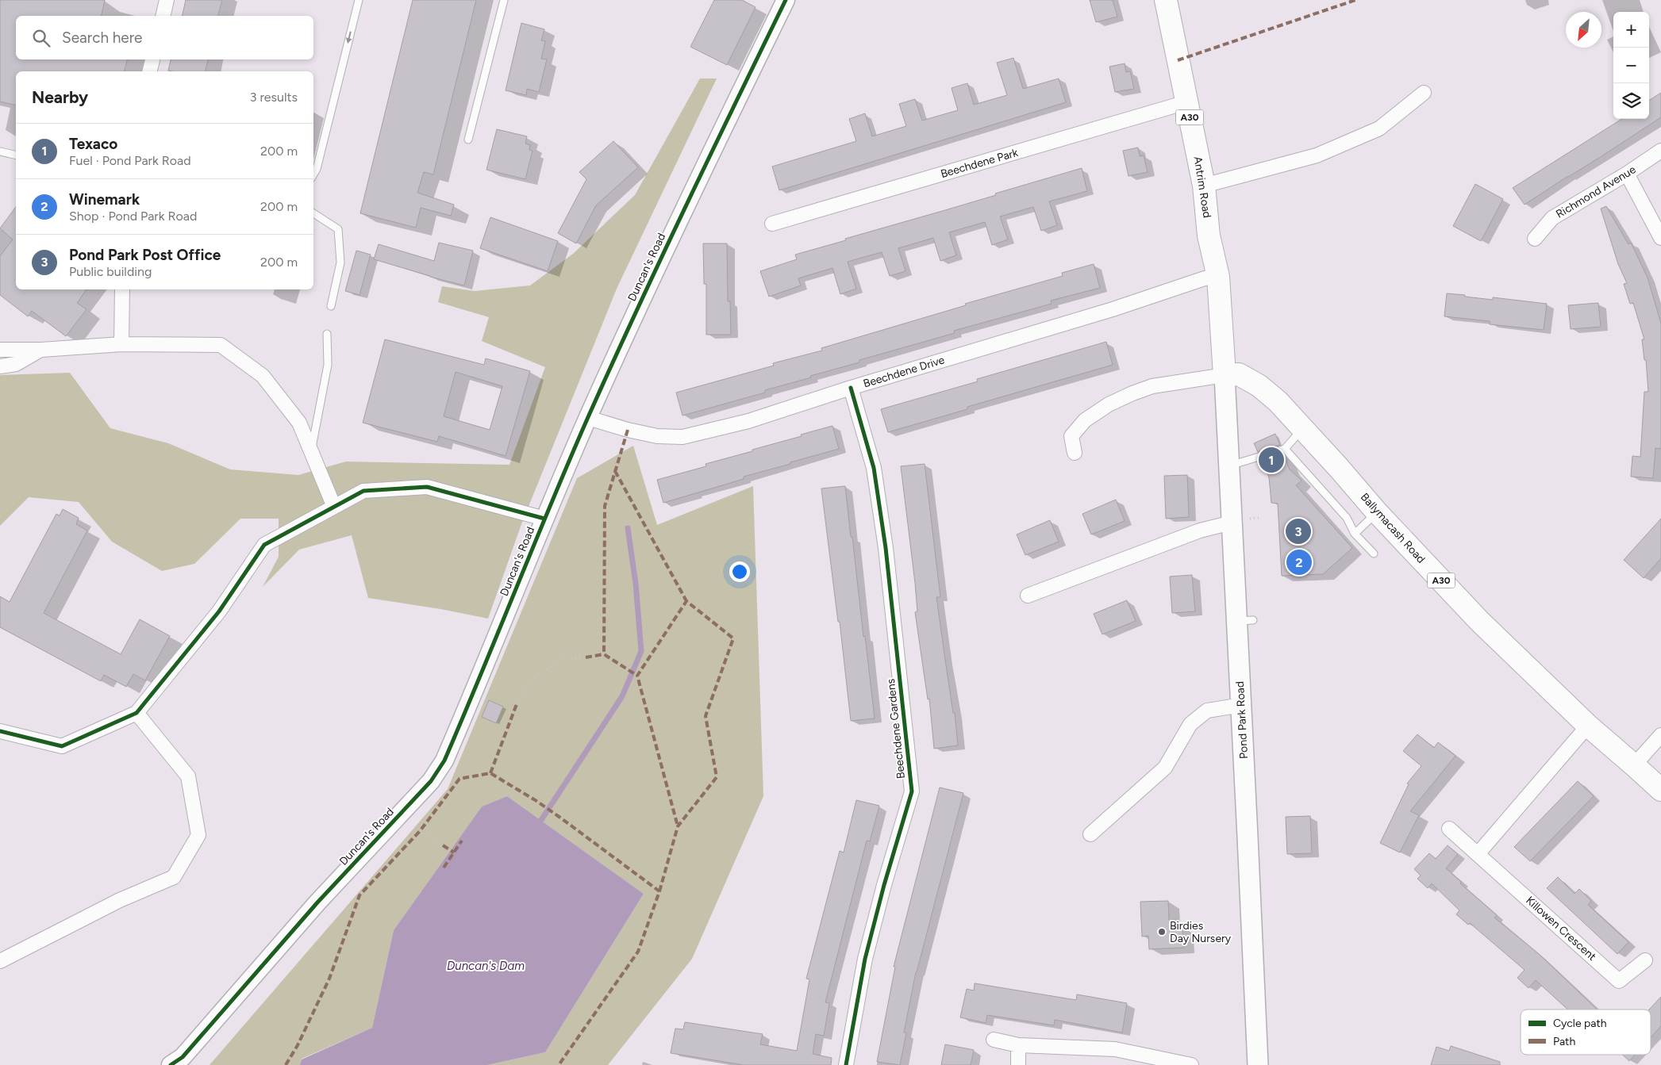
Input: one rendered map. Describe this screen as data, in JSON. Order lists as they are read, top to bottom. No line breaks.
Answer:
{"streets":{"main road":["A30","Antrim Road","Ballymacash Road","Pond Park Road"],"street":["Beechdene Park","Richmond Avenue","Duncan's Road","Beechdene Drive","Beechdene Gardens","Killowen Crescent"]},"crossings":[["Beechdene Park","Antrim Road"],["Antrim Road","Beechdene Drive"],["Antrim Road","Ballymacash Road"],["Antrim Road","Pond Park Road"],["Duncan's Road","Beechdene Drive"],["Beechdene Drive","Beechdene Gardens"],["Ballymacash Road","Pond Park Road"]],"water":["Duncan's Dam"],"places":["Birdies Day Nursery"],"legend":["Cycle path","Path"],"north":"bottom left","page":{"map_buttons":["+","−"],"search":"Search here","heading":["Nearby","3 results"],"list":[{"mark":"1","name":"Texaco","note":"Fuel · Pond Park Road","value":"200 m"},{"mark":"2","name":"Winemark","note":"Shop · Pond Park Road","value":"200 m"},{"mark":"3","name":"Pond Park Post Office","note":"Public building","value":"200 m"}],"pins":["1","3","2"]}}
